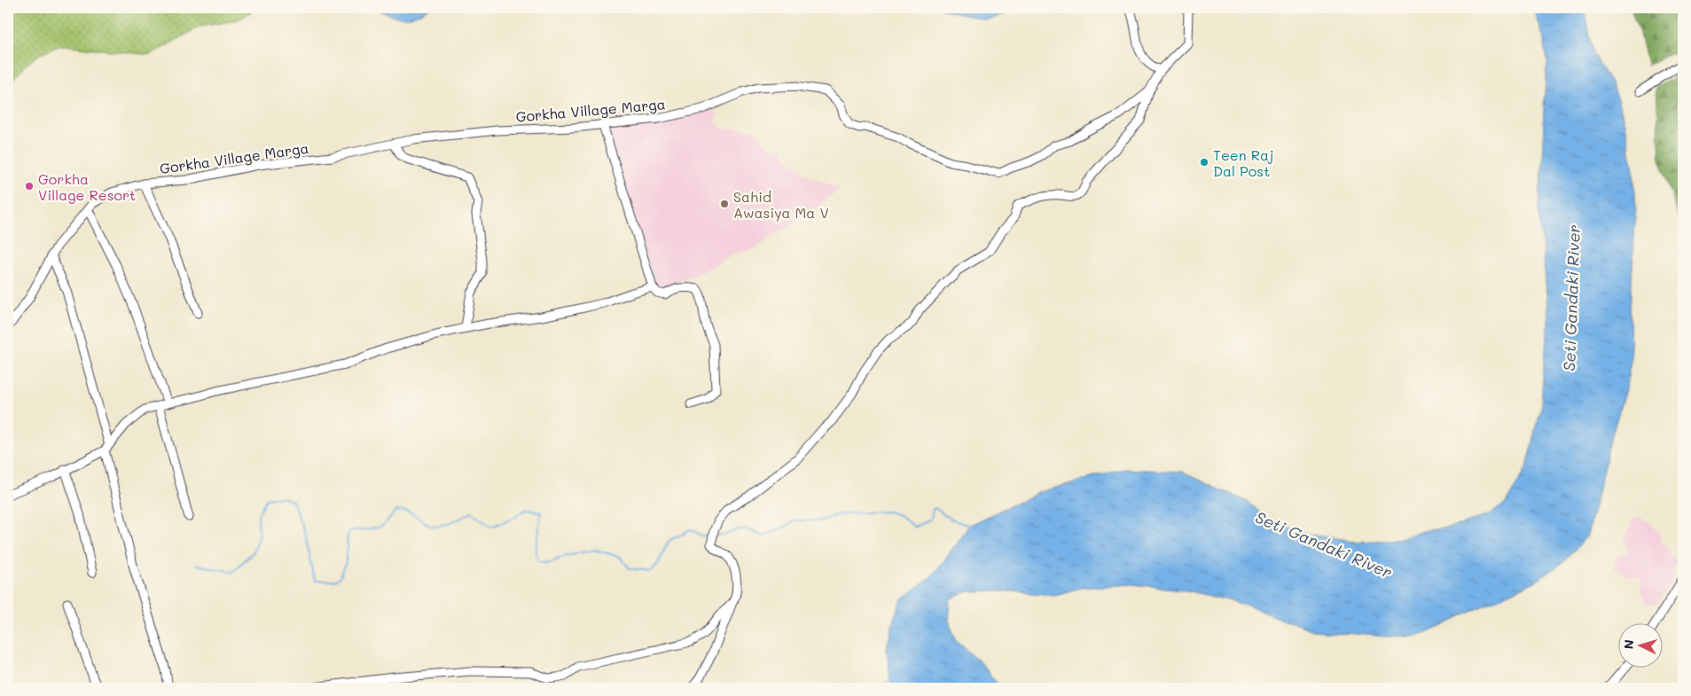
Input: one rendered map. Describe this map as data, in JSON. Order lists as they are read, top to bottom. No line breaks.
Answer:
{"streets":{"street":["Gorkha Village Marga"]},"water":["Seti Gandaki River"],"places":["Teen Raj Dal Post","Gorkha Village Resort","Sahid Awasiya Ma V"],"north":"left"}
